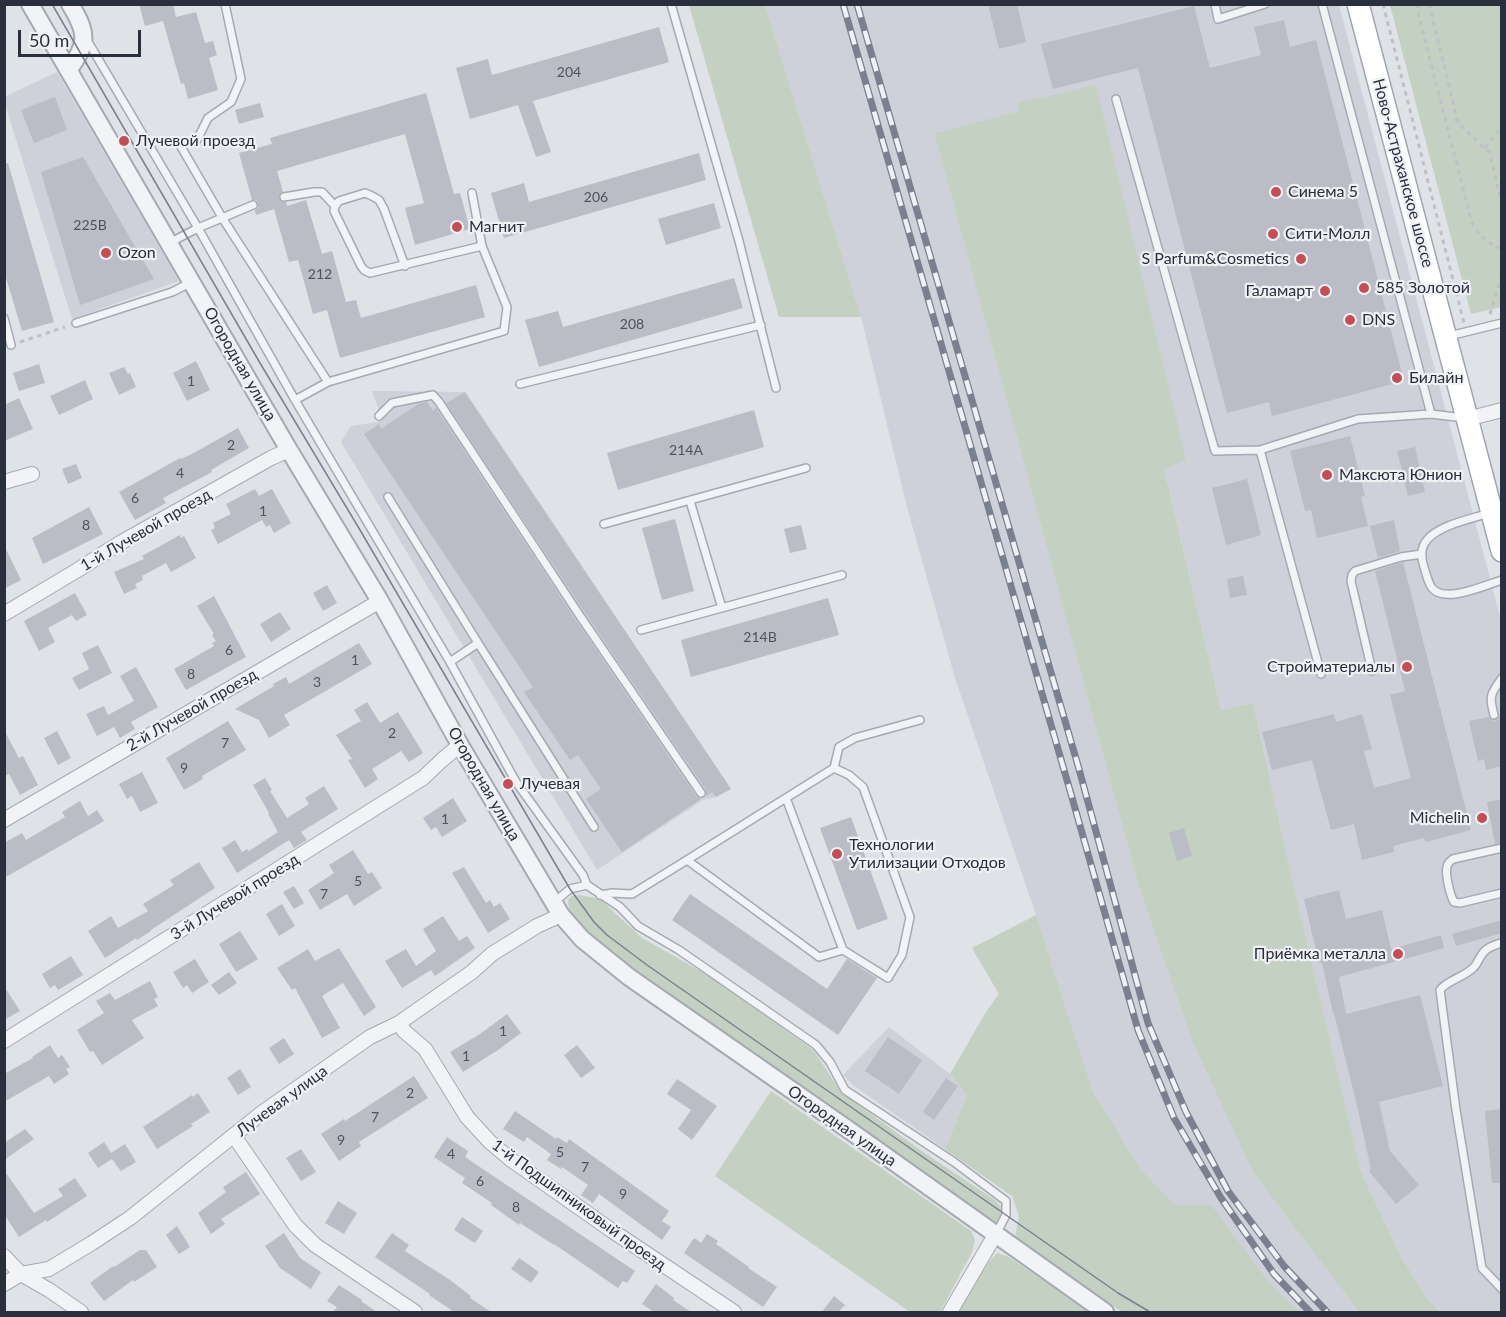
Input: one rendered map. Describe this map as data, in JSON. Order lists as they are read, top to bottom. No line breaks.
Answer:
{"streets":{"main road":["Ново-Астраханское шоссе"],"street":["Огородная улица","1-й Лучевой проезд","2-й Лучевой проезд","3-й Лучевой проезд","Лучевая улица","1-й Подшипниковый проезд"]},"crossings":[["Огородная улица","1-й Лучевой проезд"],["Огородная улица","2-й Лучевой проезд"],["Огородная улица","3-й Лучевой проезд"],["Огородная улица","Лучевая улица"],["Лучевая улица","1-й Подшипниковый проезд"]],"places":["Лучевой проезд","Синема 5","Магнит","Сити-Молл","Ozon","S Parfum&Cosmetics","585 Золотой","Галамарт","DNS","Билайн","Максюта Юнион","Стройматериалы","Лучевая","Michelin","Технологии Утилизации Отходов","Приёмка металла"],"house_numbers":["204","206","225В","212","208","1","2","214А","4","6","1","8","214В","6","1","8","3","2","7","9","1","5","7","1","1","2","7","9","5","4","7","6","9","8"],"scale_bar":"50 m"}
